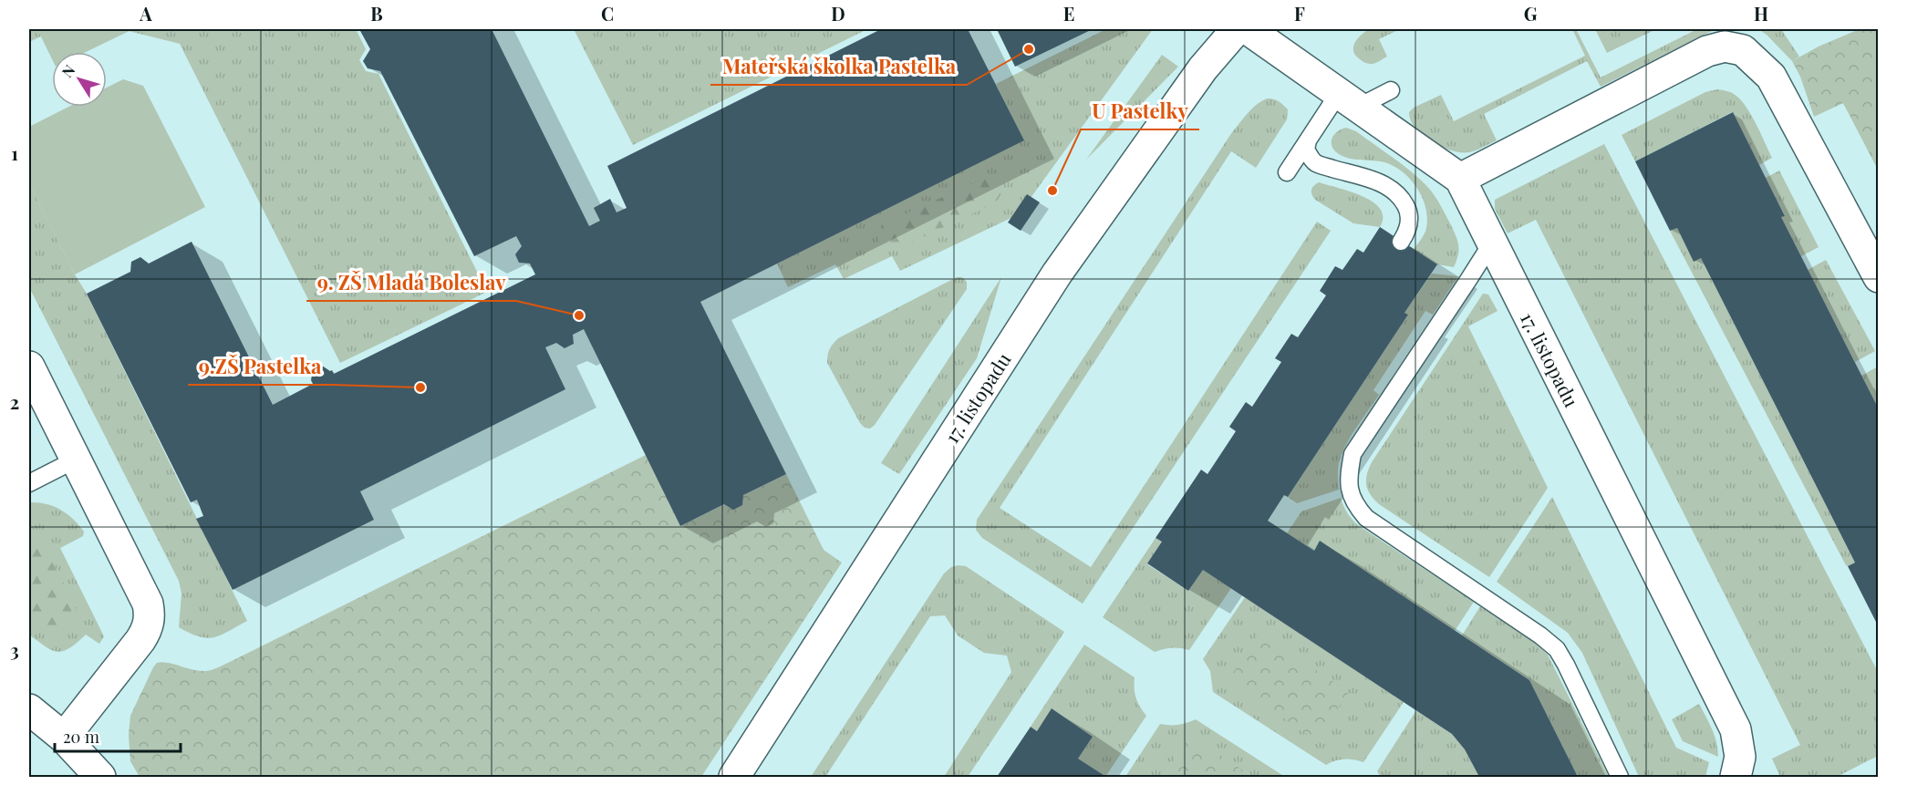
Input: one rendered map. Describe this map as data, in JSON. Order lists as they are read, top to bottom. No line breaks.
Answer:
{"streets":{"street":["17. listopadu"]},"places":["Mateřská školka Pastelka","U Pastelky","9. ZŠ Mladá Boleslav","9.ZŠ Pastelka"],"scale_bar":"20 m","north":"top left","grid":{"columns":["A","B","C","D","E","F","G","H"],"rows":["1","2","3"]}}
